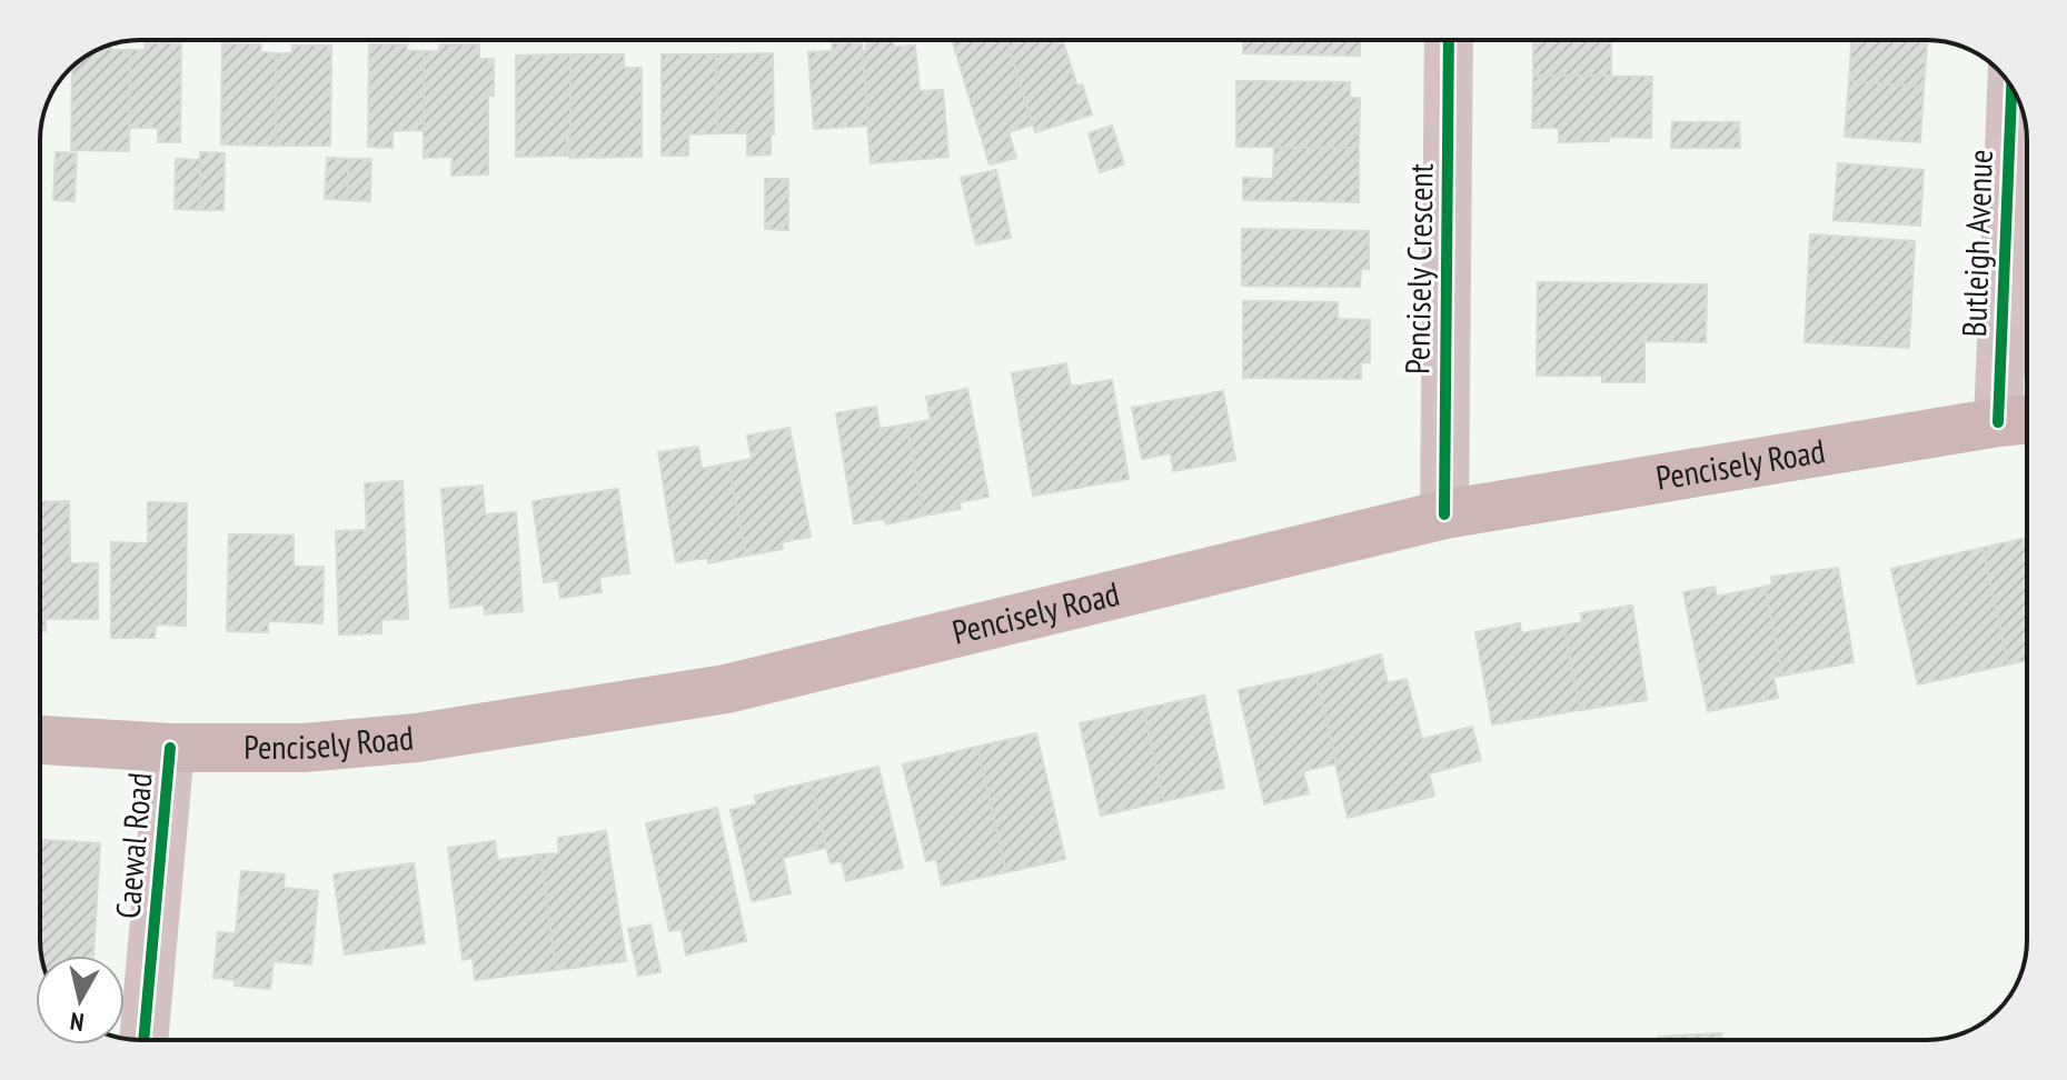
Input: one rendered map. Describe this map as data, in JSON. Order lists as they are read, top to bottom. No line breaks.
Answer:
{"streets":{"main road":["Pencisely Road"],"street":["Butleigh Avenue","Pencisely Crescent","Caewal Road"]},"crossings":[["Butleigh Avenue","Pencisely Road"],["Pencisely Crescent","Pencisely Road"],["Pencisely Road","Caewal Road"]],"north":"bottom"}
